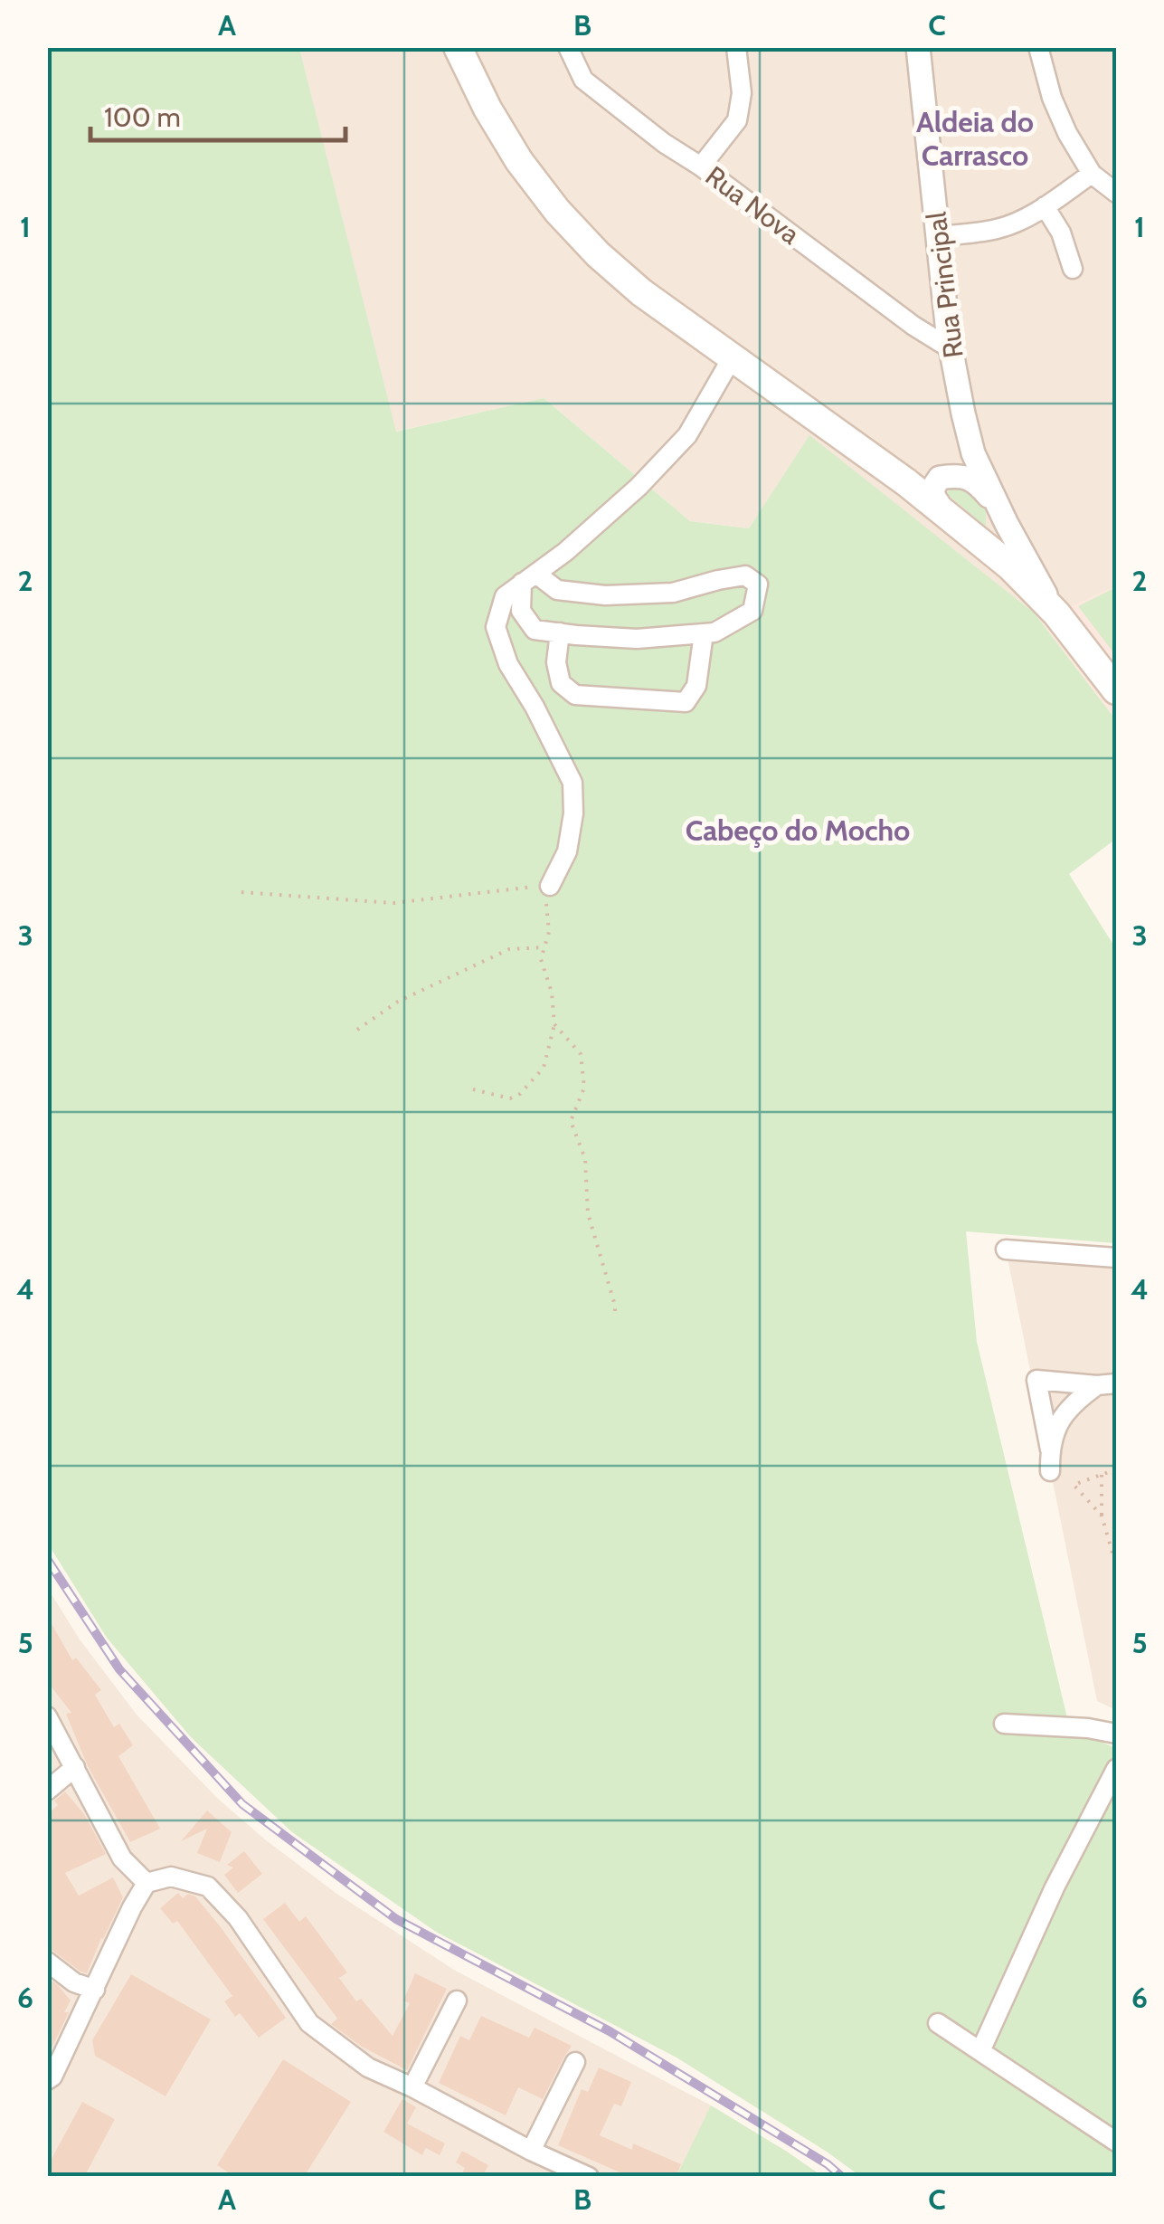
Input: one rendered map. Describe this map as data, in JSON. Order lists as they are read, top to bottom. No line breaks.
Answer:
{"streets":{"street":["Rua Nova","Rua Principal"]},"crossings":[["Rua Nova","Rua Principal"]],"districts":["Aldeia do Carrasco","Cabeço do Mocho"],"scale_bar":"100 m","grid":{"columns":["A","B","C"],"rows":["1","2","3","4","5","6"]}}
